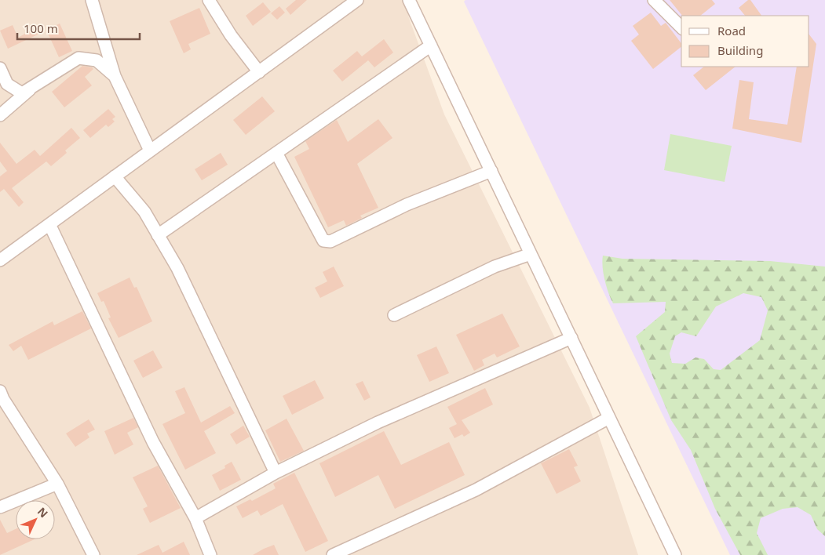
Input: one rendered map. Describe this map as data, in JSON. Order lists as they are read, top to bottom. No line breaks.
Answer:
{"legend":["Road","Building"],"scale_bar":"100 m","north":"top right"}
